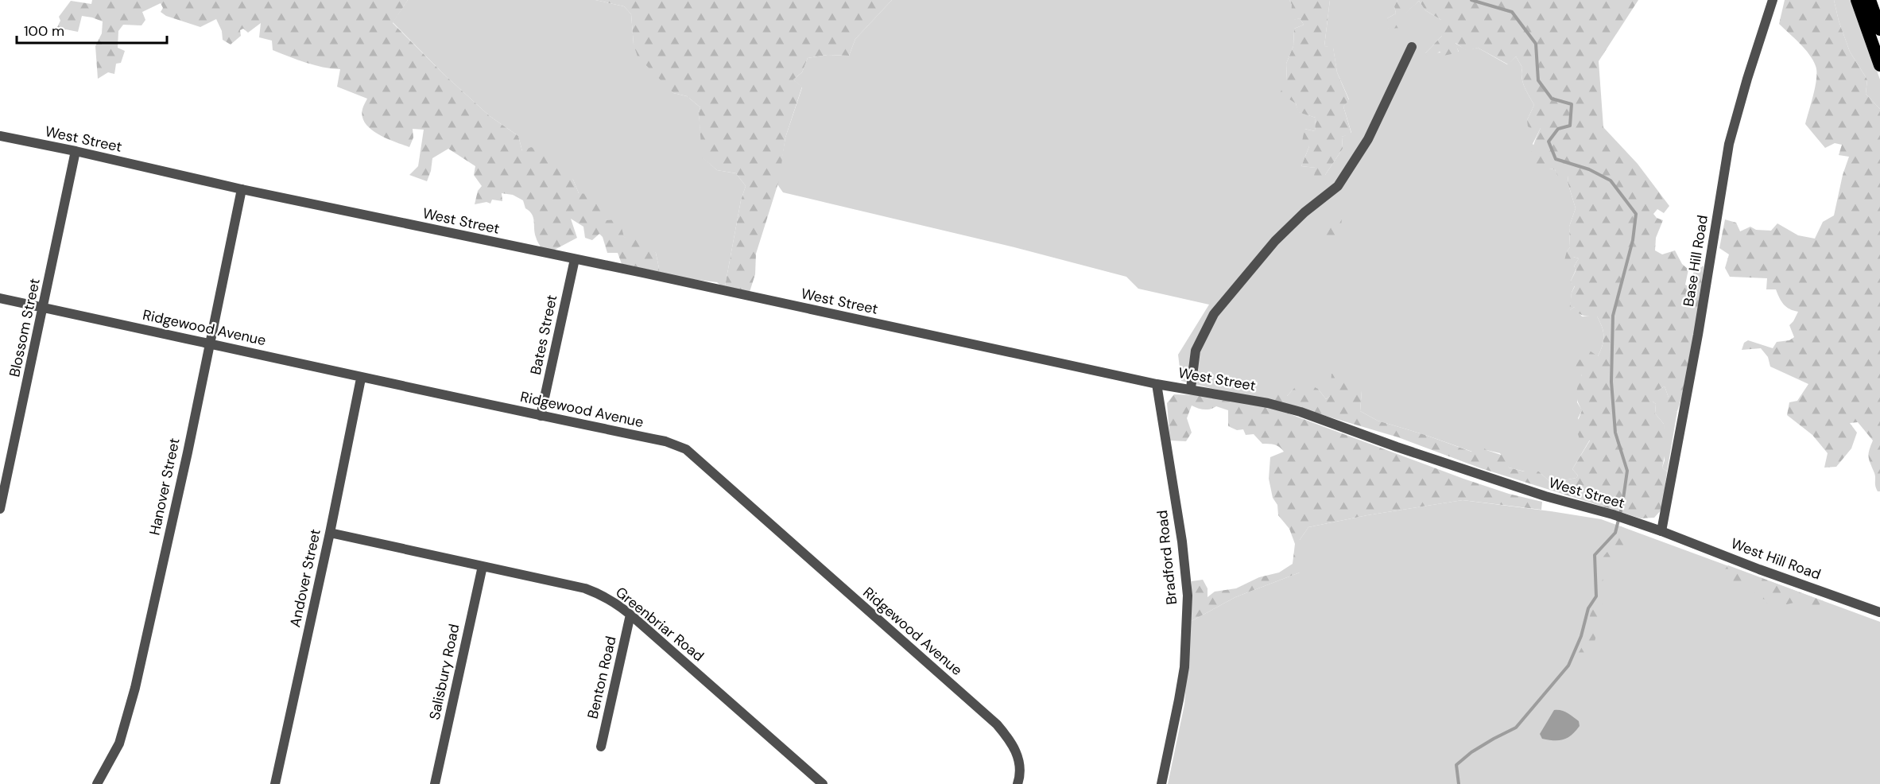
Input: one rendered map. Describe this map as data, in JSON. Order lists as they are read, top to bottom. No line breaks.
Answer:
{"streets":{"street":["West Street","Base Hill Road","Blossom Street","Ridgewood Avenue","Bates Street","Hanover Street","Bradford Road","West Hill Road","Andover Street","Greenbriar Road","Salisbury Road","Benton Road"]},"crossings":[["West Street","Base Hill Road"],["West Street","Blossom Street"],["West Street","Bates Street"],["West Street","Hanover Street"],["West Street","Bradford Road"],["West Street","West Hill Road"],["Base Hill Road","West Hill Road"],["Blossom Street","Ridgewood Avenue"],["Ridgewood Avenue","Bates Street"],["Ridgewood Avenue","Hanover Street"],["Ridgewood Avenue","Andover Street"],["Andover Street","Greenbriar Road"],["Greenbriar Road","Salisbury Road"],["Greenbriar Road","Benton Road"]],"scale_bar":"100 m"}
